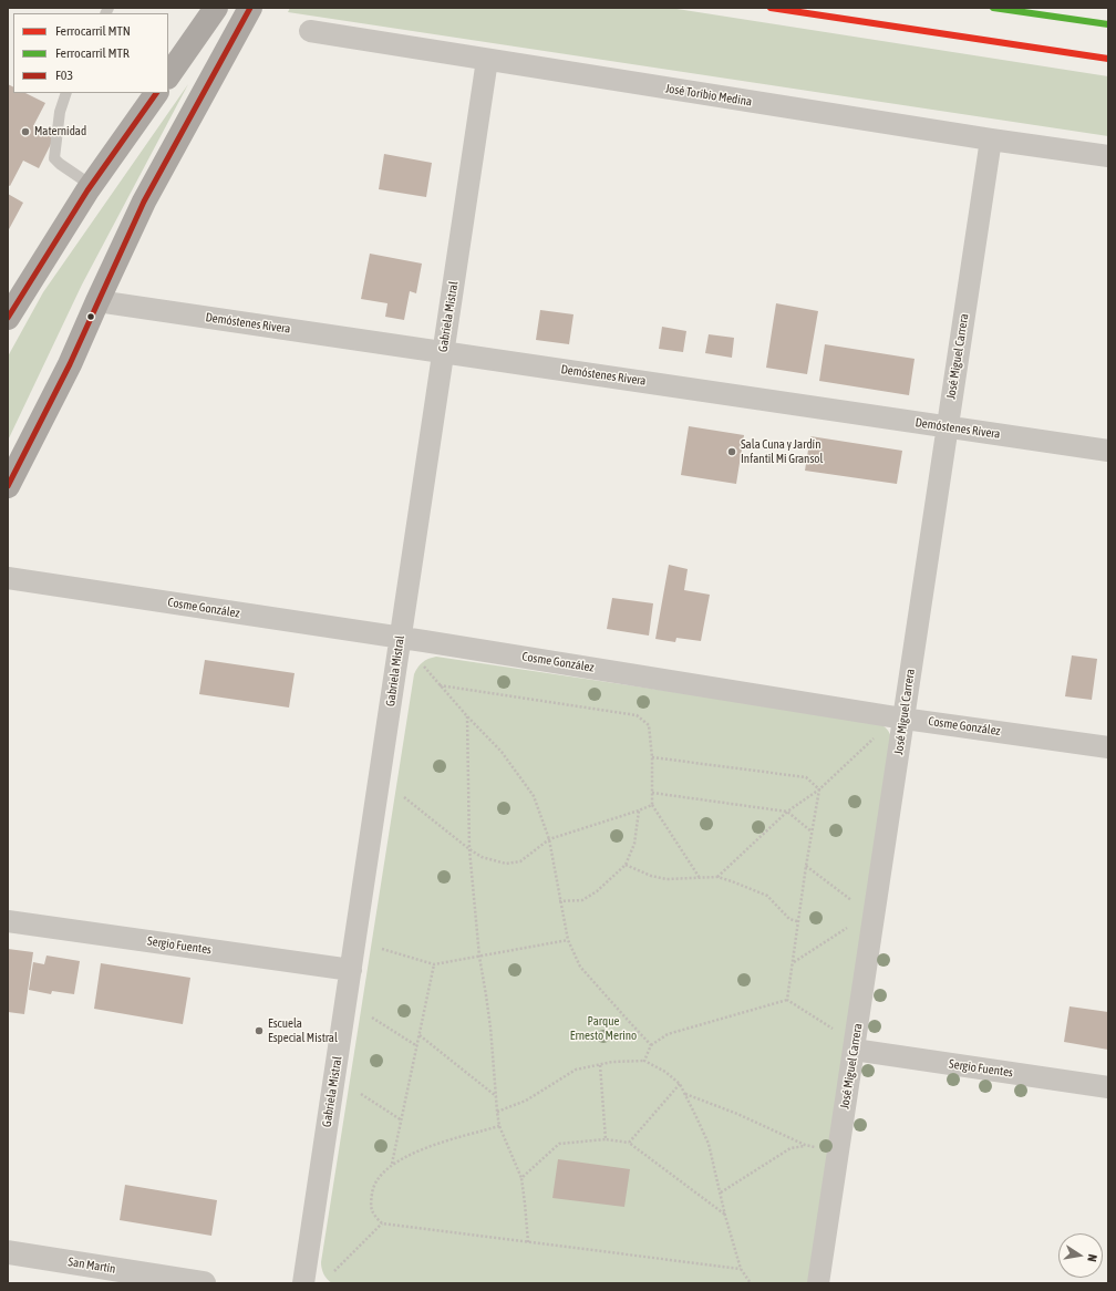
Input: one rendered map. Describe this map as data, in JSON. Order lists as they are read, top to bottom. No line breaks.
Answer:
{"streets":{"street":["José Toribio Medina","Gabriela Mistral","Demóstenes Rivera","José Miguel Carrera","Cosme González","Sergio Fuentes","San Martín"]},"crossings":[["José Toribio Medina","Gabriela Mistral"],["José Toribio Medina","José Miguel Carrera"],["Gabriela Mistral","Demóstenes Rivera"],["Gabriela Mistral","Cosme González"],["Gabriela Mistral","Sergio Fuentes"],["Demóstenes Rivera","José Miguel Carrera"],["José Miguel Carrera","Cosme González"],["José Miguel Carrera","Sergio Fuentes"]],"parks":["Parque Ernesto Merino"],"places":["Maternidad","Sala Cuna y Jardín Infantil Mi Gransol","Escuela Especial Mistral"],"lines":["rail line MTN","rail line MTR","transit line F03"],"legend":["Ferrocarril MTN","Ferrocarril MTR","F03"],"north":"right"}
